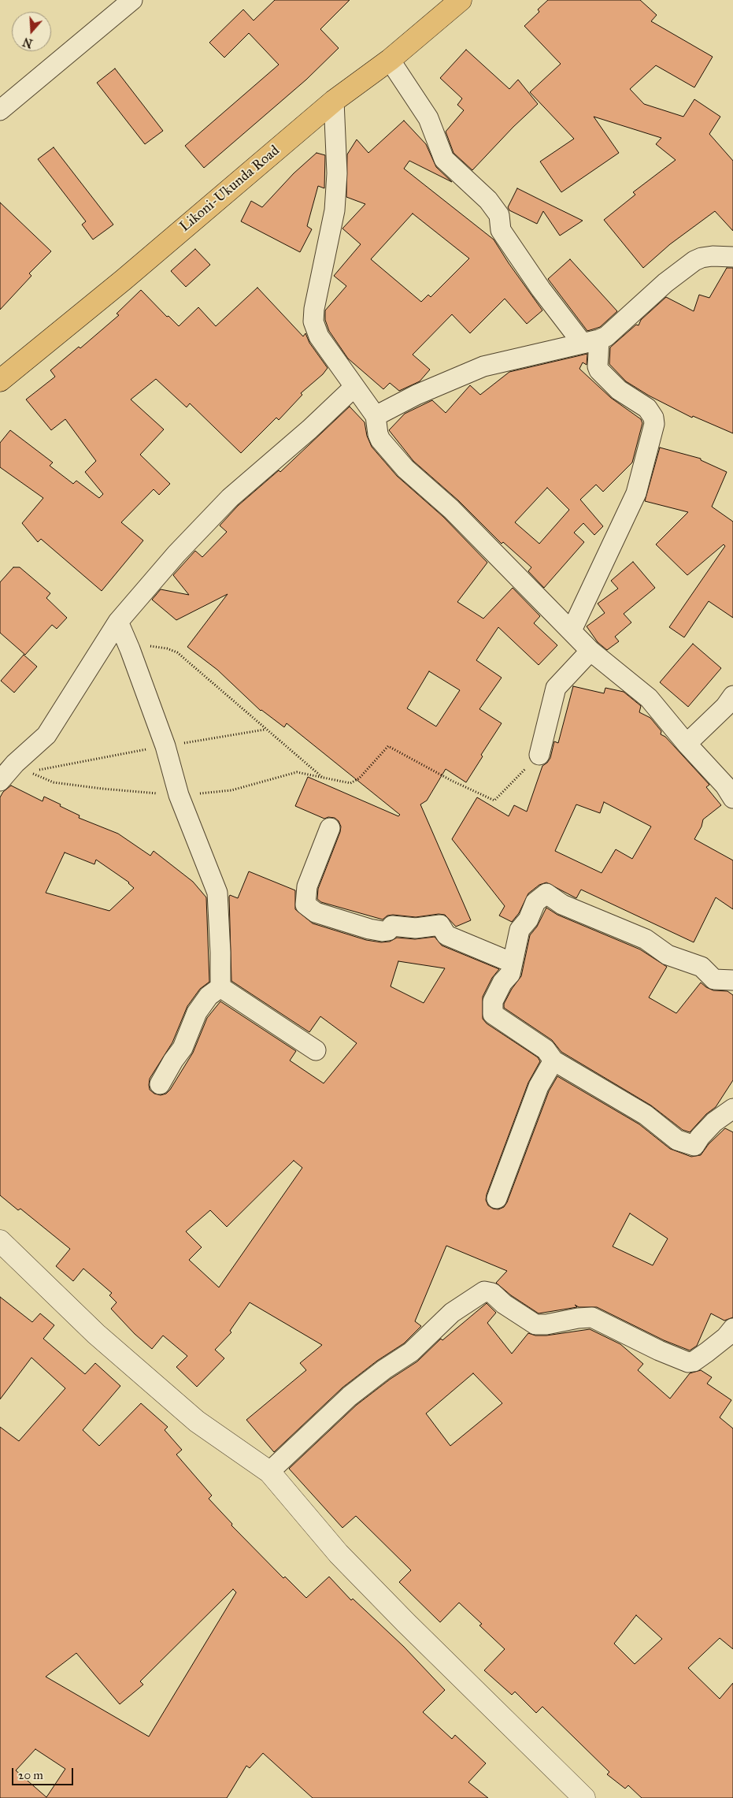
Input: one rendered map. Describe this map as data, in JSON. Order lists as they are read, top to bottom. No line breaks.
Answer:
{"streets":{"highway":["Likoni-Ukunda Road"]},"scale_bar":"20 m","north":"bottom"}
